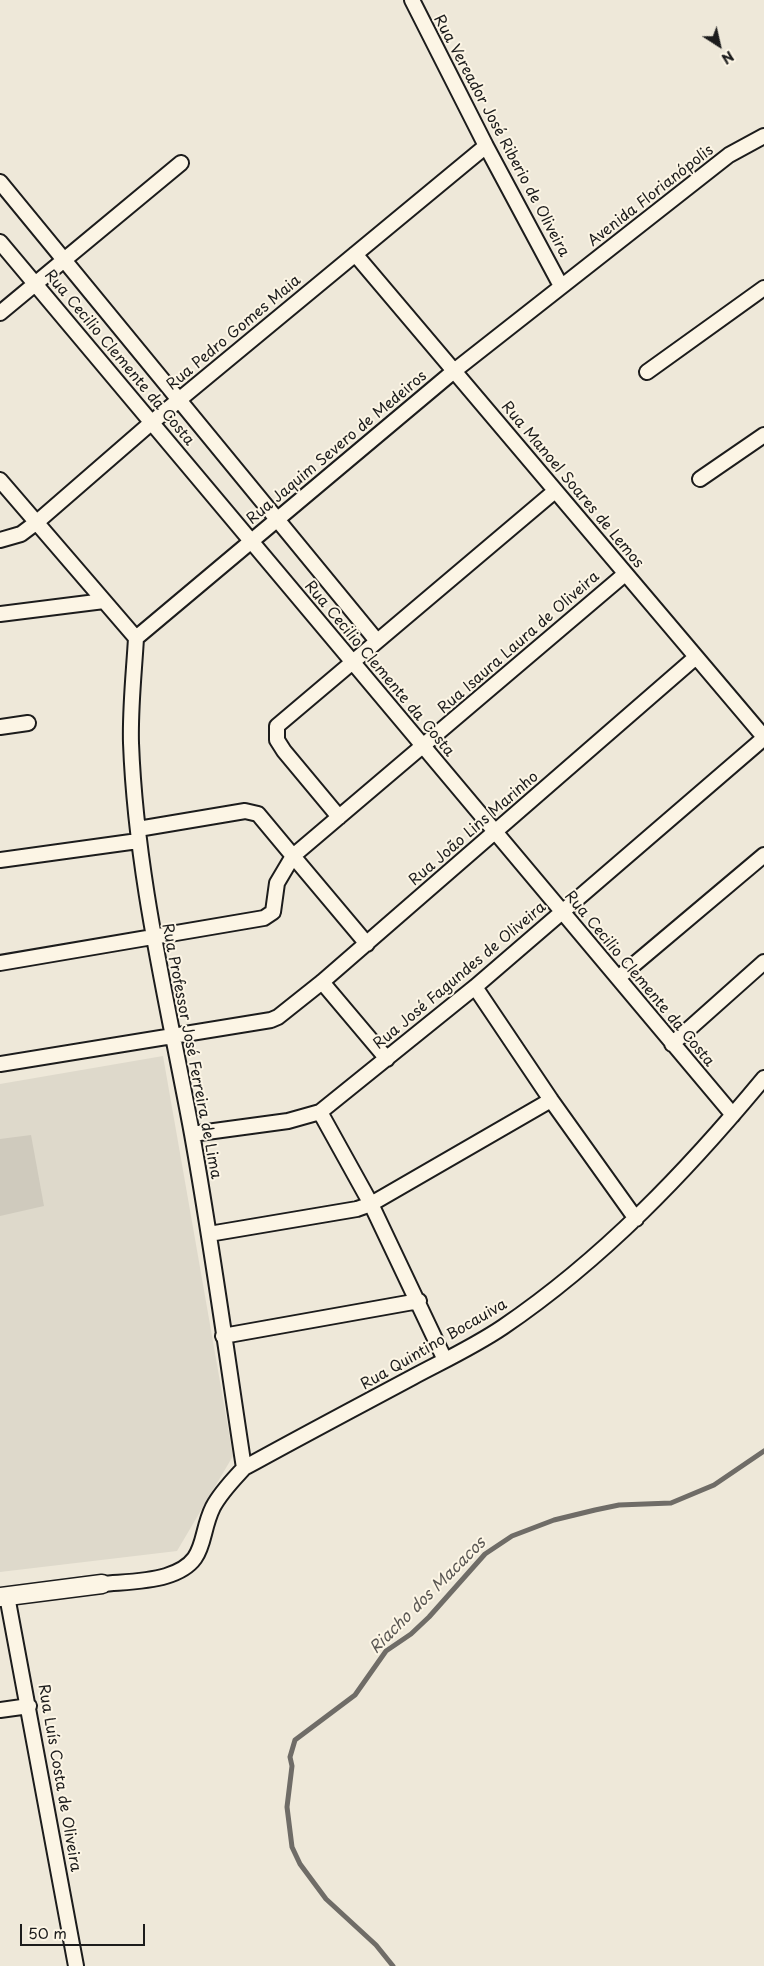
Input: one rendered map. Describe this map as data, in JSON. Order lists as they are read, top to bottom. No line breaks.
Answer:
{"streets":{"street":["Rua Vereador José Riberio de Oliveira","Avenida Florianópolis","Rua Pedro Gomes Maia","Rua Cecilio Clemente da Costa","Rua Jaquim Severo de Medeiros","Rua Manoel Soares de Lemos","Rua Isaura Laura de Oliveira","Rua João Lins Marinho","Rua José Fagundes de Oliveira","Rua Professor José Ferreira de Lima","Rua Quintino Bocauiva","Rua Luís Costa de Oliveira"]},"crossings":[["Rua Vereador José Riberio de Oliveira","Avenida Florianópolis"],["Rua Vereador José Riberio de Oliveira","Rua Pedro Gomes Maia"],["Rua Vereador José Riberio de Oliveira","Rua Jaquim Severo de Medeiros"],["Avenida Florianópolis","Rua Jaquim Severo de Medeiros"],["Rua Pedro Gomes Maia","Rua Cecilio Clemente da Costa"],["Rua Pedro Gomes Maia","Rua Manoel Soares de Lemos"],["Rua Cecilio Clemente da Costa","Rua Jaquim Severo de Medeiros"],["Rua Cecilio Clemente da Costa","Rua Isaura Laura de Oliveira"],["Rua Cecilio Clemente da Costa","Rua João Lins Marinho"],["Rua Cecilio Clemente da Costa","Rua José Fagundes de Oliveira"],["Rua Cecilio Clemente da Costa","Rua Quintino Bocauiva"],["Rua Jaquim Severo de Medeiros","Rua Manoel Soares de Lemos"],["Rua Jaquim Severo de Medeiros","Rua Professor José Ferreira de Lima"],["Rua Manoel Soares de Lemos","Rua Isaura Laura de Oliveira"],["Rua Manoel Soares de Lemos","Rua João Lins Marinho"],["Rua Manoel Soares de Lemos","Rua José Fagundes de Oliveira"],["Rua João Lins Marinho","Rua Professor José Ferreira de Lima"],["Rua José Fagundes de Oliveira","Rua Professor José Ferreira de Lima"],["Rua Professor José Ferreira de Lima","Rua Quintino Bocauiva"]],"water":["Riacho dos Macacos"],"scale_bar":"50 m","north":"bottom right"}
